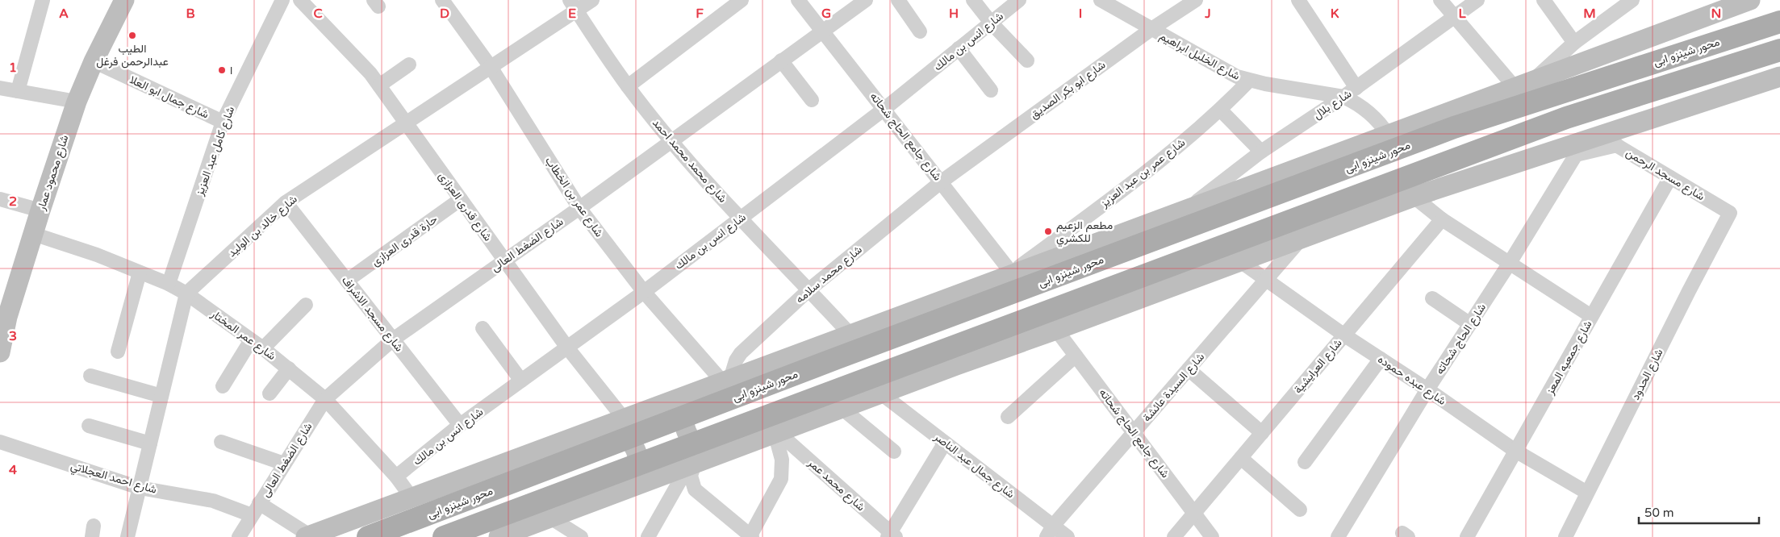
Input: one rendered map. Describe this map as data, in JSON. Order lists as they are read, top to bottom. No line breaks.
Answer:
{"streets":{"main road":["محور شينزو ابى"],"street":["شارع انس بن مالك","شارع الخليل ابراهيم","شارع ابو بكر الصديق","شارع جمال ابو العلا","شارع بلال","شارع جامع الحاج شحاته","شارع كامل عبد العزيز","شارع محمد محمد احمد","شارع محمود عمار","شارع عمر بن عبد العزيز","شارع مسجد الرحمن","شارع عمر بن الخطاب","شارع قدرى العزازى","شارع خالد بن الوليد","حارة قدرى العزازى","شارع الضغط العالى","شارع محمد سلامه","شارع مسجد الاشراف","شارع عمر المختار","شارع الحاج شحاته","شارع جمعيه المعز","شارع العرايشية","شارع الحدود","شارع عبده حموده","شارع السيدة عائشة","شارع جمال عبد الناصر","شارع احمد العجلاتي","شارع محمد عمر"]},"crossings":[["شارع انس بن مالك","شارع جامع الحاج شحاته"],["شارع انس بن مالك","شارع محمد محمد احمد"],["شارع انس بن مالك","شارع عمر بن الخطاب"],["شارع انس بن مالك","شارع قدرى العزازى"],["شارع انس بن مالك","شارع مسجد الاشراف"],["شارع انس بن مالك","شارع عمر المختار"],["شارع الخليل ابراهيم","شارع ابو بكر الصديق"],["شارع الخليل ابراهيم","شارع بلال"],["شارع الخليل ابراهيم","شارع عمر بن عبد العزيز"],["شارع ابو بكر الصديق","شارع جامع الحاج شحاته"],["شارع ابو بكر الصديق","شارع محمد سلامه"],["شارع جمال ابو العلا","شارع كامل عبد العزيز"],["شارع جمال ابو العلا","شارع محمود عمار"],["شارع جامع الحاج شحاته","شارع عمر بن عبد العزيز"],["شارع جامع الحاج شحاته","شارع الضغط العالى"],["شارع جامع الحاج شحاته","شارع محمد سلامه"],["شارع جامع الحاج شحاته","شارع العرايشية"],["شارع جامع الحاج شحاته","شارع السيدة عائشة"],["شارع كامل عبد العزيز","شارع عمر المختار"],["شارع محمد محمد احمد","شارع خالد بن الوليد"],["شارع محمد محمد احمد","شارع الضغط العالى"],["شارع محمد محمد احمد","شارع محمد سلامه"],["شارع محمود عمار","شارع عمر المختار"],["شارع مسجد الرحمن","شارع الحاج شحاته"],["شارع مسجد الرحمن","شارع جمعيه المعز"],["شارع مسجد الرحمن","شارع الحدود"],["شارع عمر بن الخطاب","شارع خالد بن الوليد"],["شارع عمر بن الخطاب","شارع الضغط العالى"],["شارع عمر بن الخطاب","شارع محمد سلامه"],["شارع قدرى العزازى","شارع خالد بن الوليد"],["شارع قدرى العزازى","حارة قدرى العزازى"],["شارع قدرى العزازى","شارع الضغط العالى"],["شارع خالد بن الوليد","شارع مسجد الاشراف"],["شارع خالد بن الوليد","شارع عمر المختار"],["حارة قدرى العزازى","شارع مسجد الاشراف"],["شارع الضغط العالى","شارع مسجد الاشراف"],["شارع الضغط العالى","شارع عمر المختار"],["شارع الضغط العالى","شارع احمد العجلاتي"],["شارع الحاج شحاته","شارع عبده حموده"],["شارع جمعيه المعز","شارع عبده حموده"],["شارع العرايشية","شارع عبده حموده"],["شارع الحدود","شارع عبده حموده"],["شارع عبده حموده","شارع السيدة عائشة"],["شارع السيدة عائشة","شارع جمال عبد الناصر"]],"places":["الطيب عبدالرحمن فرغل","ا","مطعم الزعيم للكشري"],"scale_bar":"50 m","grid":{"columns":["A","B","C","D","E","F","G","H","I","J","K","L","M","N"],"rows":["1","2","3","4"]}}
